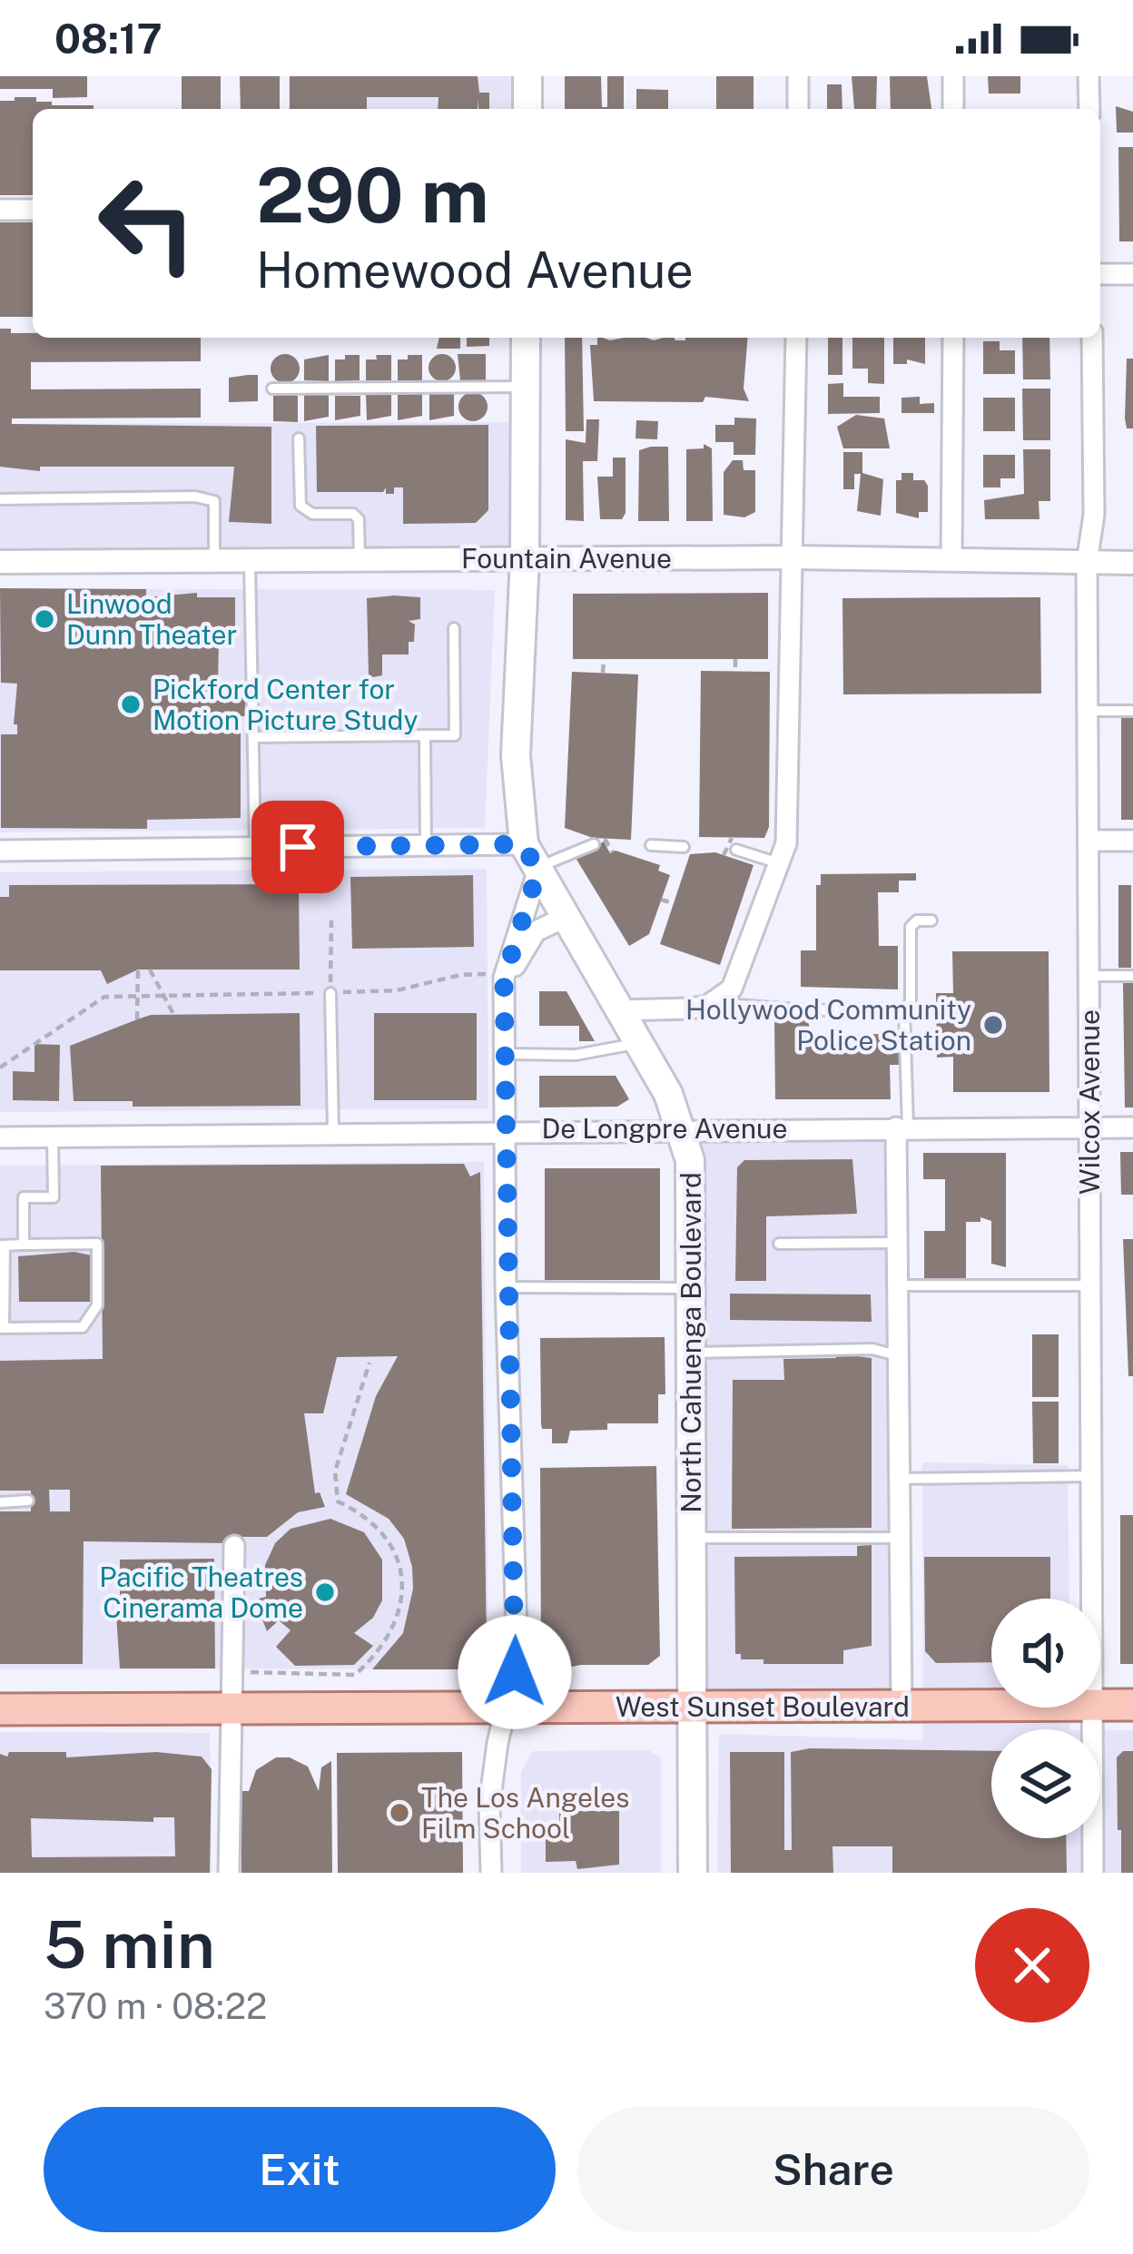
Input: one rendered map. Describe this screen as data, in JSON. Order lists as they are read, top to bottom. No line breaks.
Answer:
{"streets":{"main road":["North Cahuenga Boulevard","West Sunset Boulevard"],"street":["Fountain Avenue","Wilcox Avenue","De Longpre Avenue"]},"crossings":[["Fountain Avenue","Wilcox Avenue"],["Fountain Avenue","North Cahuenga Boulevard"],["Wilcox Avenue","De Longpre Avenue"],["De Longpre Avenue","North Cahuenga Boulevard"],["North Cahuenga Boulevard","West Sunset Boulevard"]],"places":["Linwood Dunn Theater","Pickford Center for Motion Picture Study","Hollywood Community Police Station","Pacific Theatres Cinerama Dome","The Los Angeles Film School"],"page":{"status":"08:17","turn":["290 m","Homewood Avenue"],"heading":["5 min","370 m · 08:22"],"buttons":["Exit","Share"]}}
